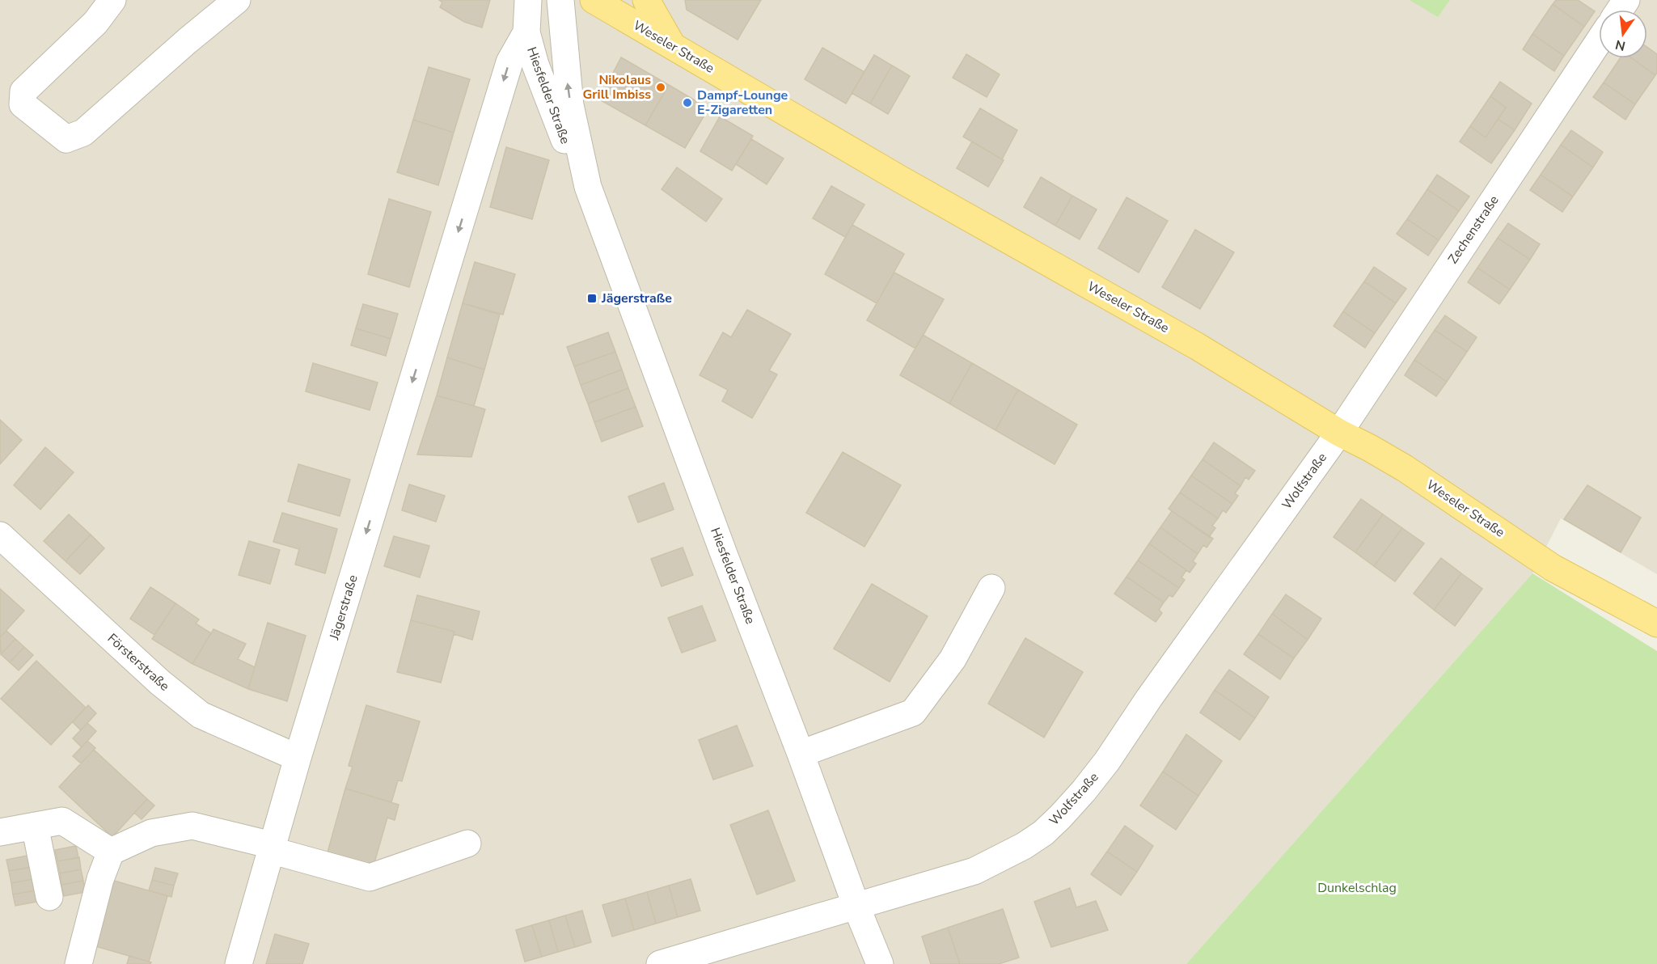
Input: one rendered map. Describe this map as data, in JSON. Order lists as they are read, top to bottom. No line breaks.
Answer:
{"streets":{"main road":["Weseler Straße"],"street":["Hiesfelder Straße","Zechenstraße","Wolfstraße","Jägerstraße","Försterstraße"]},"crossings":[["Weseler Straße","Zechenstraße"],["Weseler Straße","Wolfstraße"],["Hiesfelder Straße","Wolfstraße"],["Hiesfelder Straße","Jägerstraße"],["Zechenstraße","Wolfstraße"],["Jägerstraße","Försterstraße"]],"one_way":["Jägerstraße"],"parks":["Dunkelschlag"],"places":{"other":["Nikolaus Grill Imbiss","Dampf-Lounge E-Zigaretten"],"transit":["Jägerstraße"]},"north":"bottom"}
